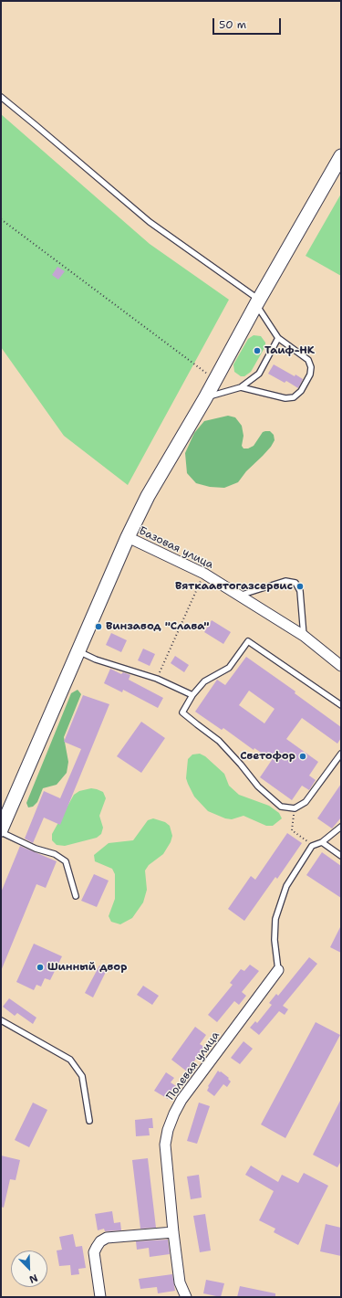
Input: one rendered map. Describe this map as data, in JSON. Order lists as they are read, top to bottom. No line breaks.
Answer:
{"streets":{"street":["Базовая улица","Полевая улица"]},"places":["Таиф-НК","Вяткаавтогазсервис","Винзавод \"Слава\"","Светофор","Шинный двор"],"scale_bar":"50 m","north":"bottom right"}
